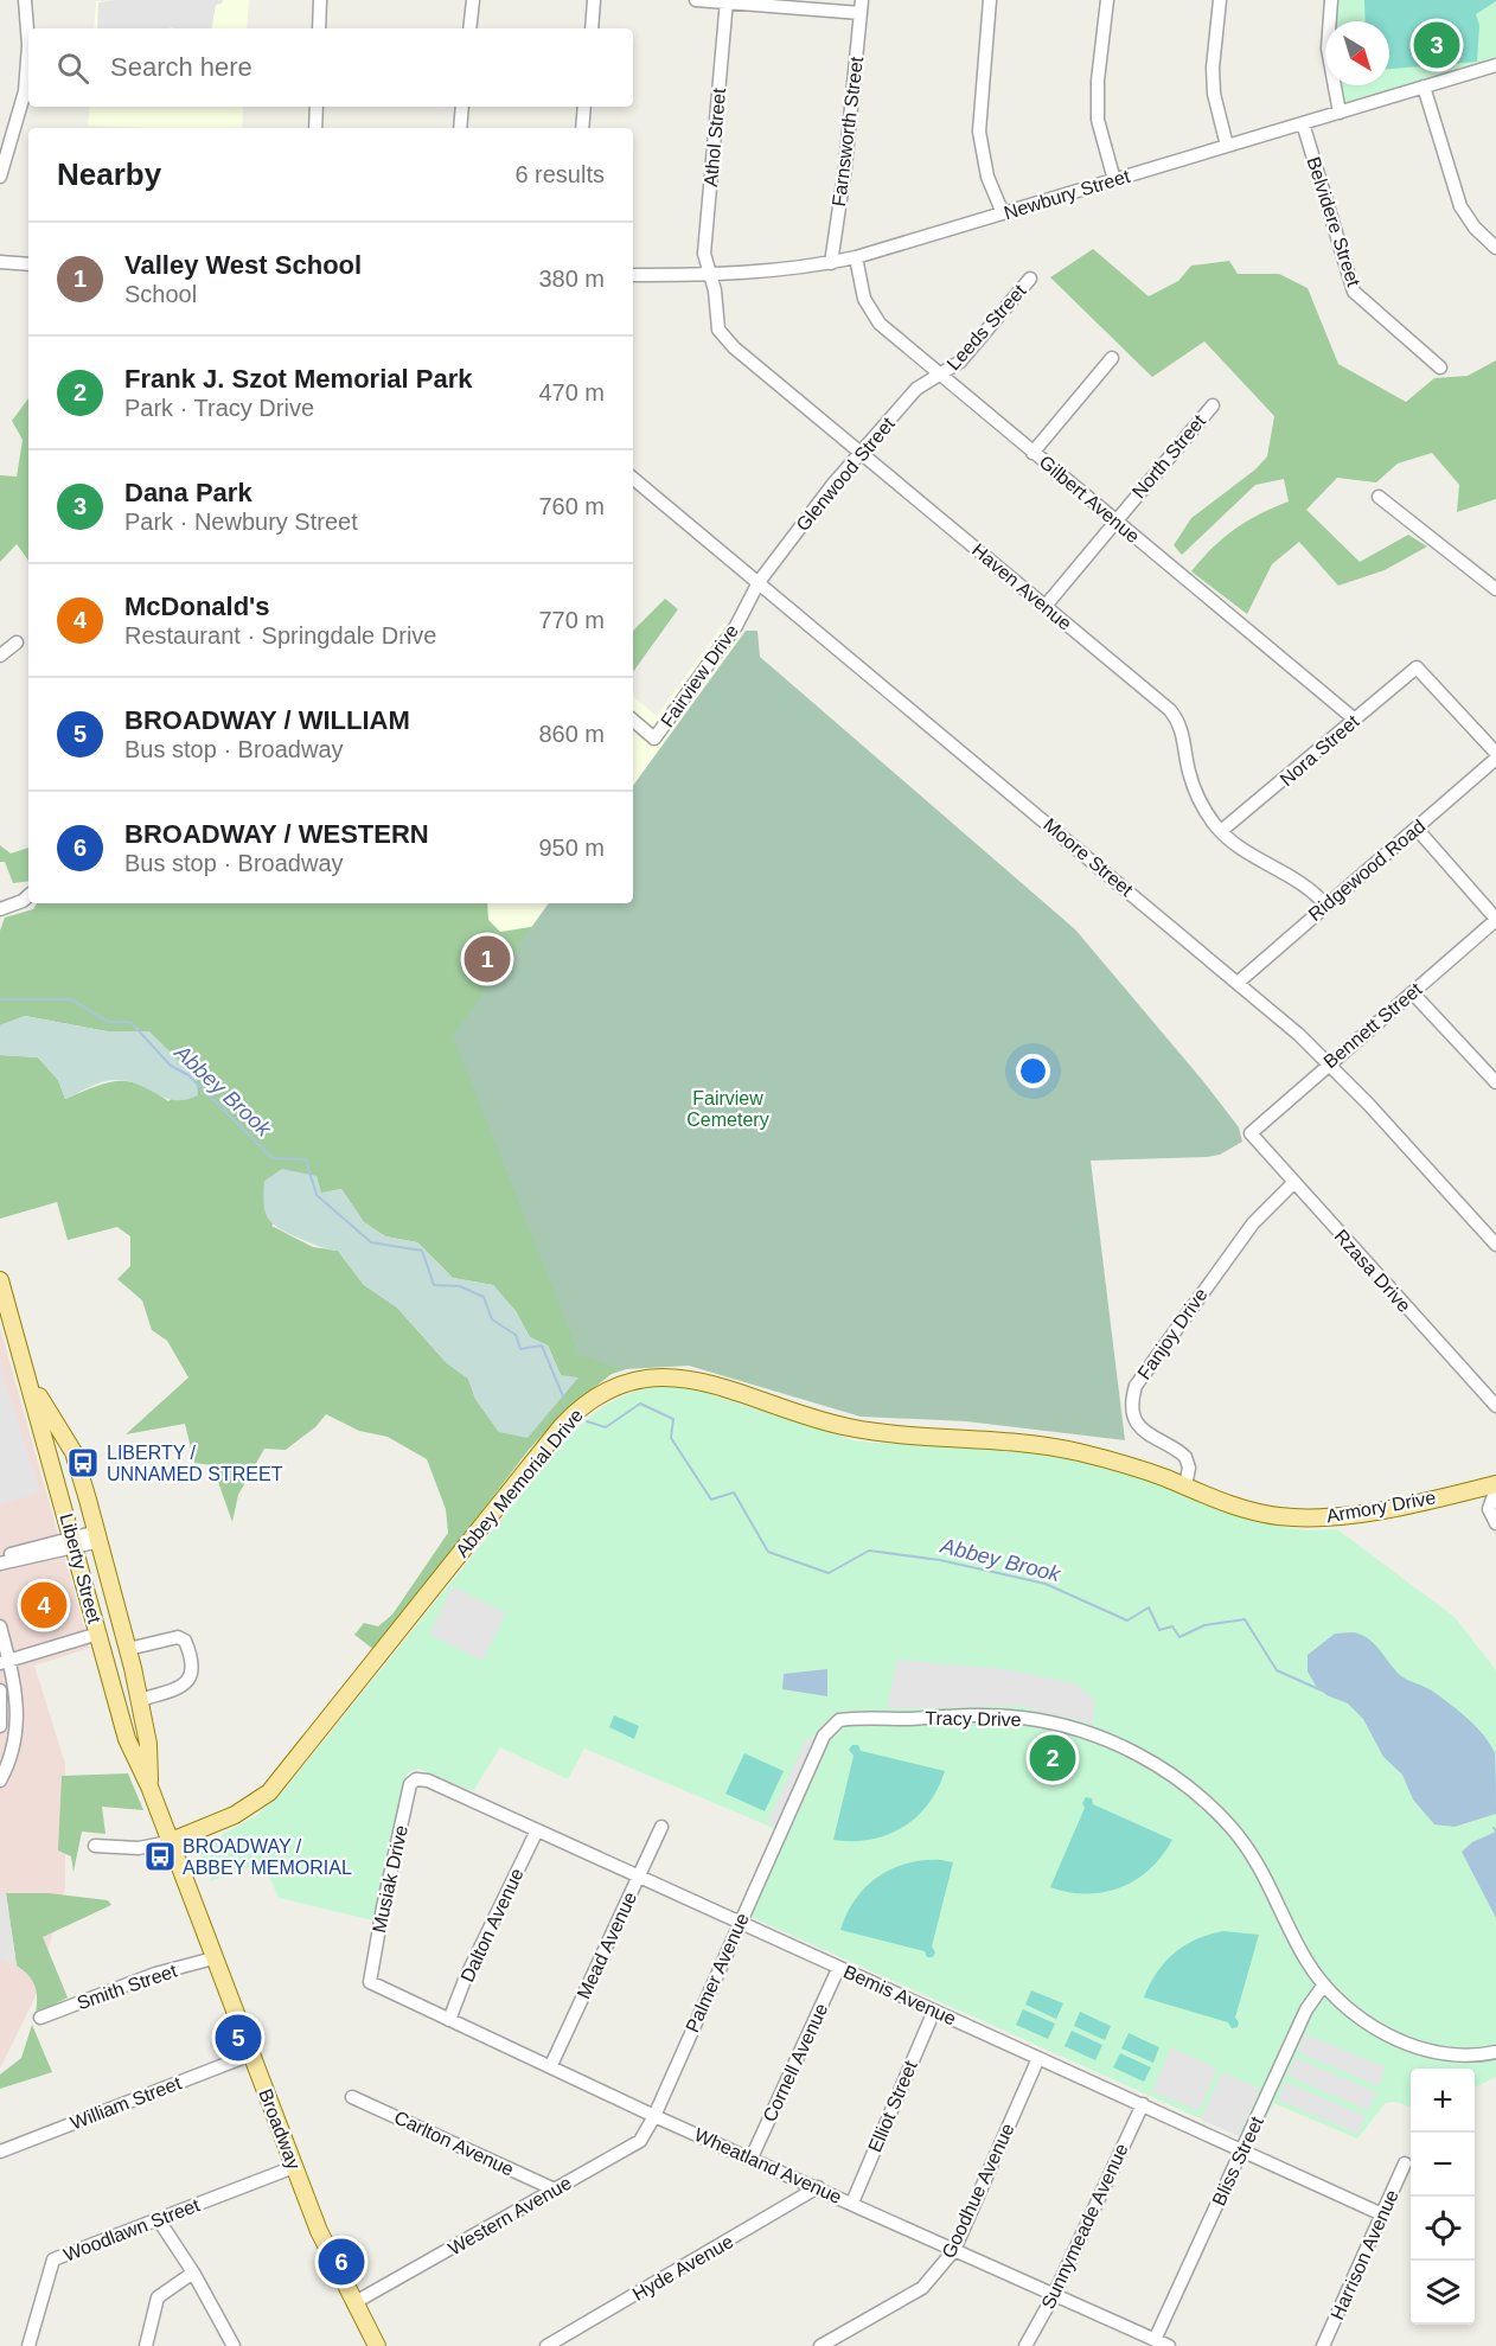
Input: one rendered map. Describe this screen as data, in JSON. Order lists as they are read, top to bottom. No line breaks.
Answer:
{"streets":{"main road":["Abbey Memorial Drive","Armory Drive","Liberty Street","Broadway"],"street":["Farnsworth Street","Athol Street","Newbury Street","Belvidere Street","Leeds Street","North Street","Glenwood Street","Gilbert Avenue","Haven Avenue","Fairview Drive","Nora Street","Moore Street","Ridgewood Road","Bennett Street","Rzasa Drive","Fanjoy Drive","Tracy Drive","Musiak Drive","Dalton Avenue","Mead Avenue","Palmer Avenue","Smith Street","Bemis Avenue","Cornell Avenue","William Street","Elliot Street","Carlton Avenue","Bliss Street","Wheatland Avenue","Goodhue Avenue","Western Avenue","Sunnymeade Avenue","Woodlawn Street","Harrison Avenue","Hyde Avenue"]},"crossings":[["Farnsworth Street","Newbury Street"],["Athol Street","Newbury Street"],["Athol Street","Haven Avenue"],["Newbury Street","Belvidere Street"],["Newbury Street","Gilbert Avenue"],["Newbury Street","Haven Avenue"],["Leeds Street","Glenwood Street"],["Leeds Street","Gilbert Avenue"],["North Street","Gilbert Avenue"],["North Street","Haven Avenue"],["Glenwood Street","Gilbert Avenue"],["Glenwood Street","Haven Avenue"],["Glenwood Street","Fairview Drive"],["Glenwood Street","Moore Street"],["Gilbert Avenue","Nora Street"],["Haven Avenue","Nora Street"],["Haven Avenue","Ridgewood Road"],["Fairview Drive","Moore Street"],["Moore Street","Ridgewood Road"],["Moore Street","Bennett Street"],["Bennett Street","Rzasa Drive"],["Rzasa Drive","Fanjoy Drive"],["Fanjoy Drive","Abbey Memorial Drive"],["Fanjoy Drive","Armory Drive"],["Abbey Memorial Drive","Armory Drive"],["Abbey Memorial Drive","Broadway"],["Liberty Street","Broadway"],["Tracy Drive","Palmer Avenue"],["Tracy Drive","Bliss Street"],["Musiak Drive","Bemis Avenue"],["Musiak Drive","Wheatland Avenue"],["Dalton Avenue","Bemis Avenue"],["Dalton Avenue","Wheatland Avenue"],["Mead Avenue","Bemis Avenue"],["Mead Avenue","Wheatland Avenue"],["Palmer Avenue","Bemis Avenue"],["Palmer Avenue","Wheatland Avenue"],["Palmer Avenue","Western Avenue"],["Smith Street","Broadway"],["Bemis Avenue","Cornell Avenue"],["Bemis Avenue","Elliot Street"],["Bemis Avenue","Bliss Street"],["Bemis Avenue","Goodhue Avenue"],["Bemis Avenue","Sunnymeade Avenue"],["Bemis Avenue","Harrison Avenue"],["Cornell Avenue","Wheatland Avenue"],["William Street","Broadway"],["Elliot Street","Wheatland Avenue"],["Broadway","Western Avenue"],["Broadway","Woodlawn Street"],["Carlton Avenue","Western Avenue"],["Bliss Street","Wheatland Avenue"],["Wheatland Avenue","Goodhue Avenue"],["Wheatland Avenue","Western Avenue"],["Wheatland Avenue","Sunnymeade Avenue"],["Wheatland Avenue","Hyde Avenue"]],"water":["Abbey Brook"],"parks":["Fairview Cemetery"],"places":{"bus stop":["LIBERTY / UNNAMED STREET","BROADWAY / ABBEY MEMORIAL"]},"north":"bottom right","page":{"pins":["3","1","4","2","5","6"],"search":"Search here","heading":["Nearby","6 results"],"list":[{"mark":"1","name":"Valley West School","note":"School","value":"380 m"},{"mark":"2","name":"Frank J. Szot Memorial Park","note":"Park · Tracy Drive","value":"470 m"},{"mark":"3","name":"Dana Park","note":"Park · Newbury Street","value":"760 m"},{"mark":"4","name":"McDonald's","note":"Restaurant · Springdale Drive","value":"770 m"},{"mark":"5","name":"BROADWAY / WILLIAM","note":"Bus stop · Broadway","value":"860 m"},{"mark":"6","name":"BROADWAY / WESTERN","note":"Bus stop · Broadway","value":"950 m"}],"map_buttons":["+","−"]}}
